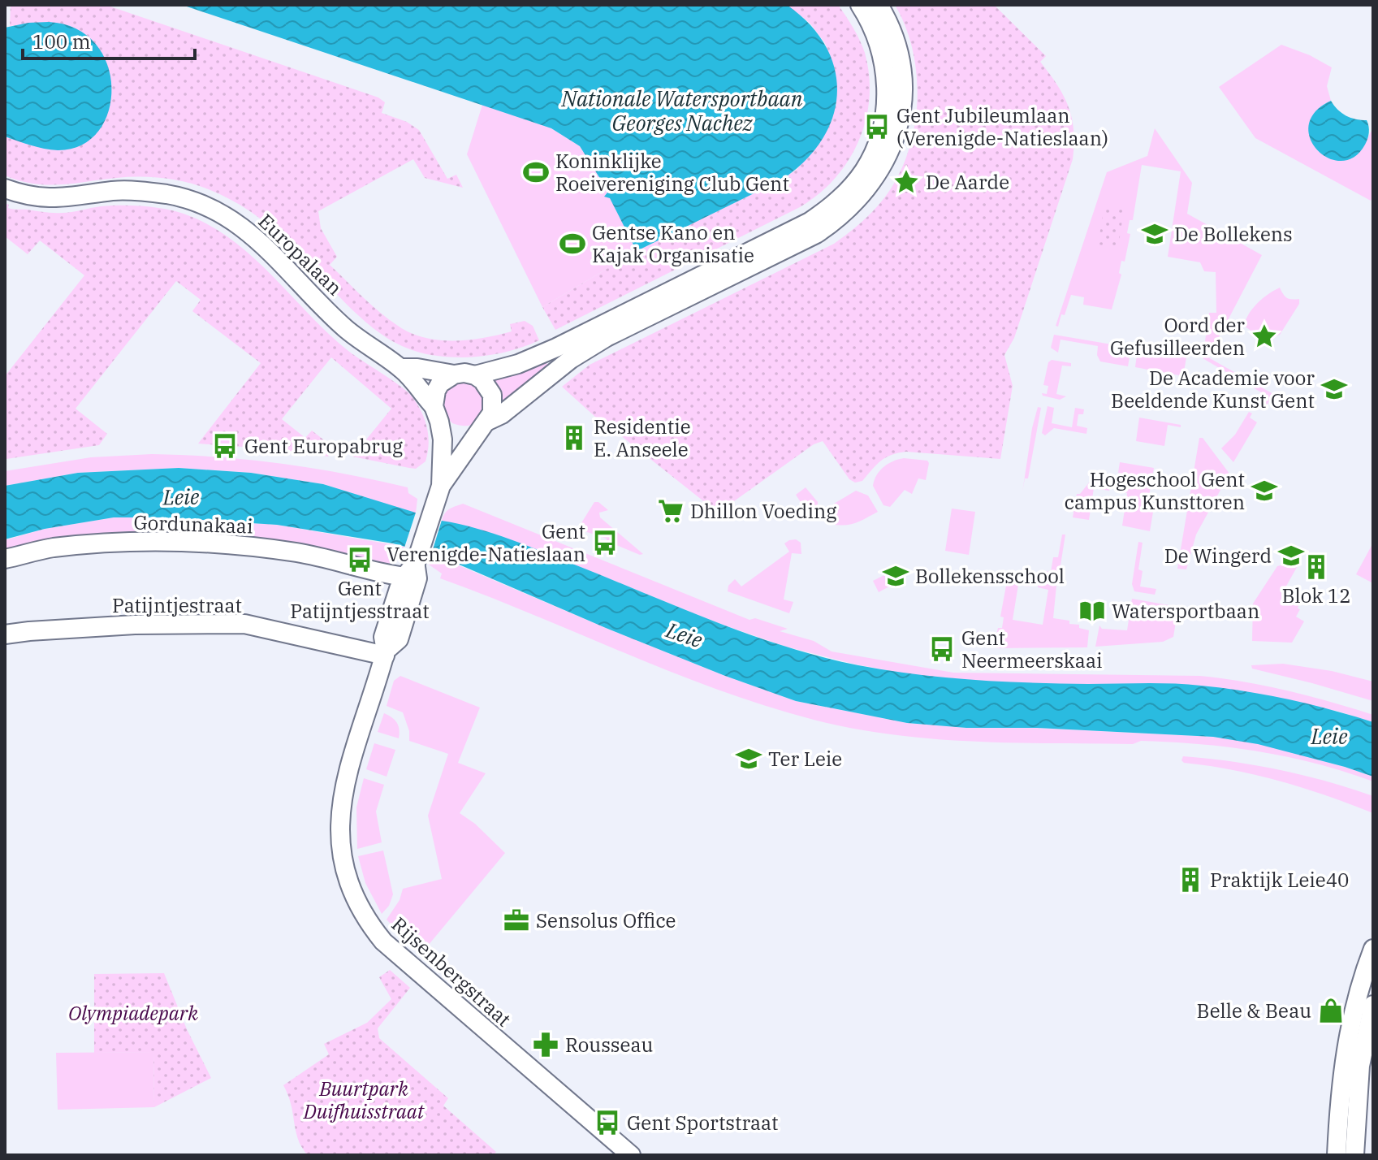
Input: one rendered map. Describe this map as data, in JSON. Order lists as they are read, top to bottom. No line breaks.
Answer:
{"streets":{"street":["Europalaan","Gordunakaai","Patijntjestraat","Rijsenbergstraat"]},"crossings":[["Gordunakaai","Rijsenbergstraat"],["Patijntjestraat","Rijsenbergstraat"]],"water":["Nationale Watersportbaan Georges Nachez","Leie"],"parks":["Olympiadepark","Buurtpark Duifhuisstraat"],"places":{"bus stop":["Gent Jubileumlaan (Verenigde-Natieslaan)","Gent Europabrug","Gent Verenigde-Natieslaan","Gent Patijntjesstraat","Gent Neermeerskaai","Gent Sportstraat"],"sports":["Koninklijke Roeivereniging Club Gent","Gentse Kano en Kajak Organisatie"],"place":["De Aarde","Oord der Gefusilleerden"],"school or university":["De Bollekens","De Academie voor Beeldende Kunst Gent","Hogeschool Gent campus Kunsttoren","De Wingerd","Bollekensschool","Ter Leie"],"building":["Residentie E. Anseele","Blok 12","Praktijk Leie40"],"supermarket":["Dhillon Voeding"],"library":["Watersportbaan"],"office":["Sensolus Office"],"shop":["Belle & Beau"],"pharmacy":["Rousseau"]},"scale_bar":"100 m"}
